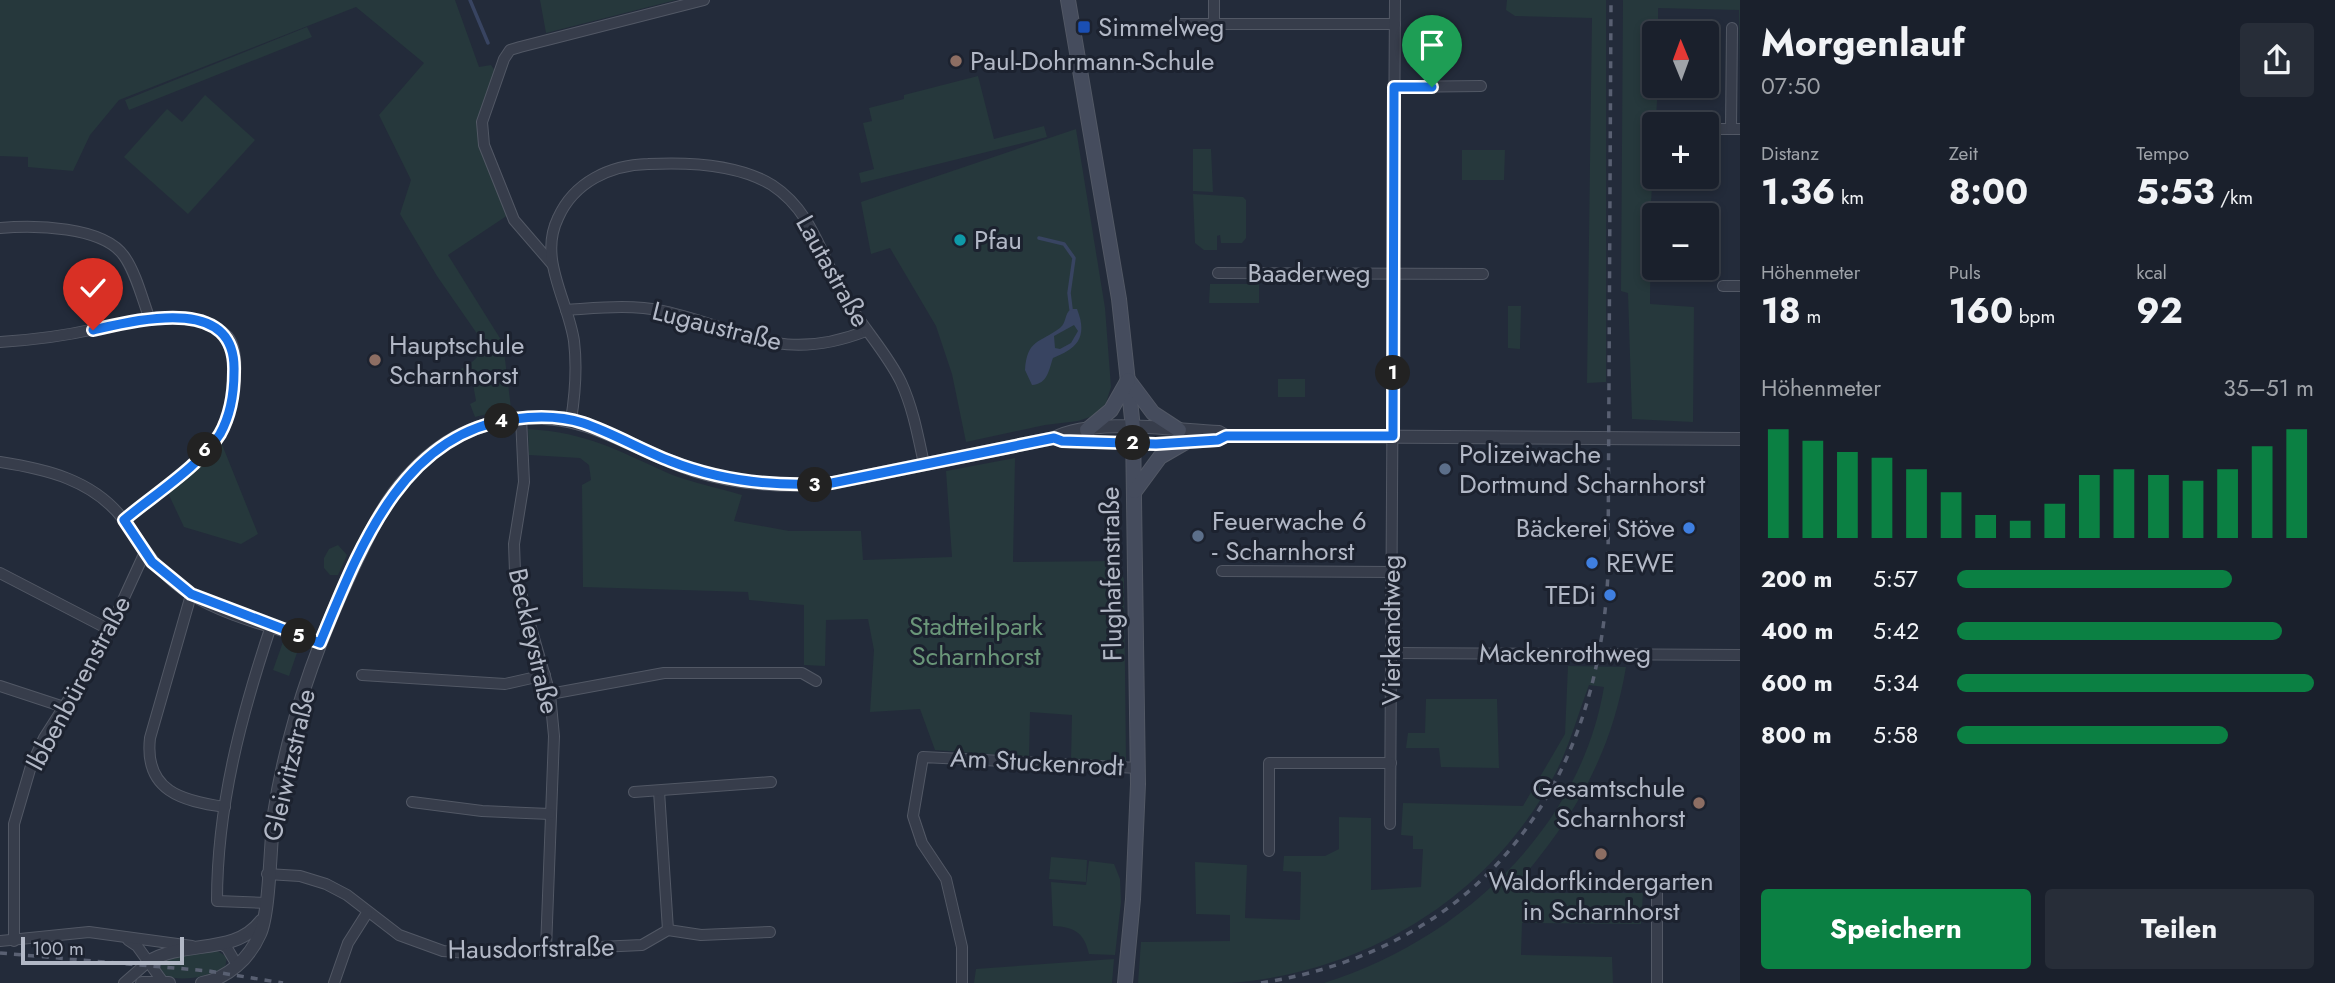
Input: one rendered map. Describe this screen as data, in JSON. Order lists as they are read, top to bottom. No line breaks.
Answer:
{"streets":{"main road":["Flughafenstraße"],"street":["Lautastraße","Baaderweg","Lugaustraße","Vierkandtweg","Beckleystraße","Mackenrothweg","Ibbenbürenstraße","Am Stuckenrodt","Gleiwitzstraße","Hausdorfstraße"]},"crossings":[["Lautastraße","Lugaustraße"],["Lautastraße","Gleiwitzstraße"],["Baaderweg","Vierkandtweg"],["Flughafenstraße","Am Stuckenrodt"],["Flughafenstraße","Gleiwitzstraße"],["Vierkandtweg","Mackenrothweg"],["Vierkandtweg","Gleiwitzstraße"],["Beckleystraße","Gleiwitzstraße"],["Beckleystraße","Hausdorfstraße"],["Gleiwitzstraße","Hausdorfstraße"]],"parks":["Stadtteilpark Scharnhorst"],"places":{"transit":["Simmelweg"],"other":["Paul-Dohrmann-Schule","Pfau","Hauptschule Scharnhorst","Polizeiwache Dortmund Scharnhorst","Bäckerei Stöve","Feuerwache 6 - Scharnhorst","REWE","TEDi","Gesamtschule Scharnhorst","Waldorfkindergarten in Scharnhorst"]},"scale_bar":"100 m","north":"top","page":{"heading":["Morgenlauf","07:50"],"map_buttons":["+","−"],"stats":[["Distanz","1.36 km"],["Zeit","8:00"],["Tempo","5:53 /km"],["Höhenmeter","18 m"],["Puls","160 bpm"],["kcal","92"]],"pins":["1","4","2","6","3","5"],"chart":["Höhenmeter","35–51 m"],"list":[{"name":"200 m","note":"5:57"},{"name":"400 m","note":"5:42"},{"name":"600 m","note":"5:34"},{"name":"800 m","note":"5:58"}],"buttons":["Speichern","Teilen"],"scale":"100 m"}}
